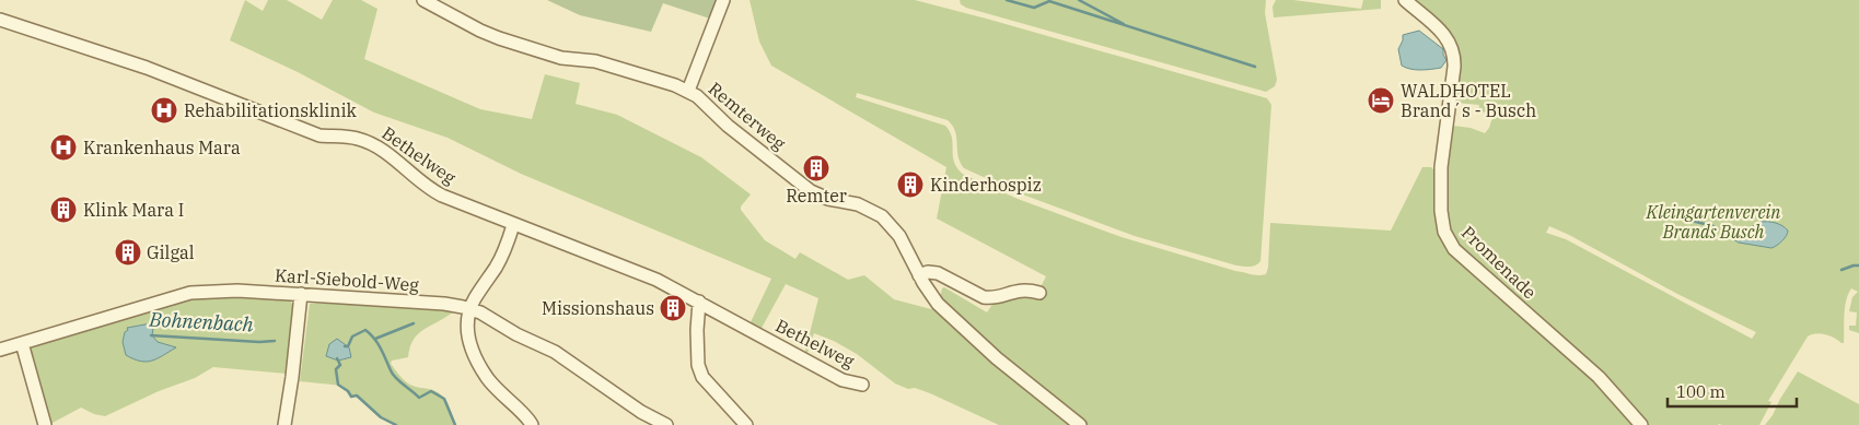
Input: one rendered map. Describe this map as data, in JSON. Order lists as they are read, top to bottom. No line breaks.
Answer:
{"streets":{"street":["Remterweg","Bethelweg","Promenade","Karl-Siebold-Weg"]},"water":["Bohnenbach"],"parks":["Kleingartenverein Brands Busch"],"places":{"hotel":["WALDHOTEL Brand´s - Busch"],"hospital":["Rehabilitationsklinik","Krankenhaus Mara"],"building":["Remter","Kinderhospiz","Klink Mara I","Gilgal","Missionshaus"]},"scale_bar":"100 m"}
